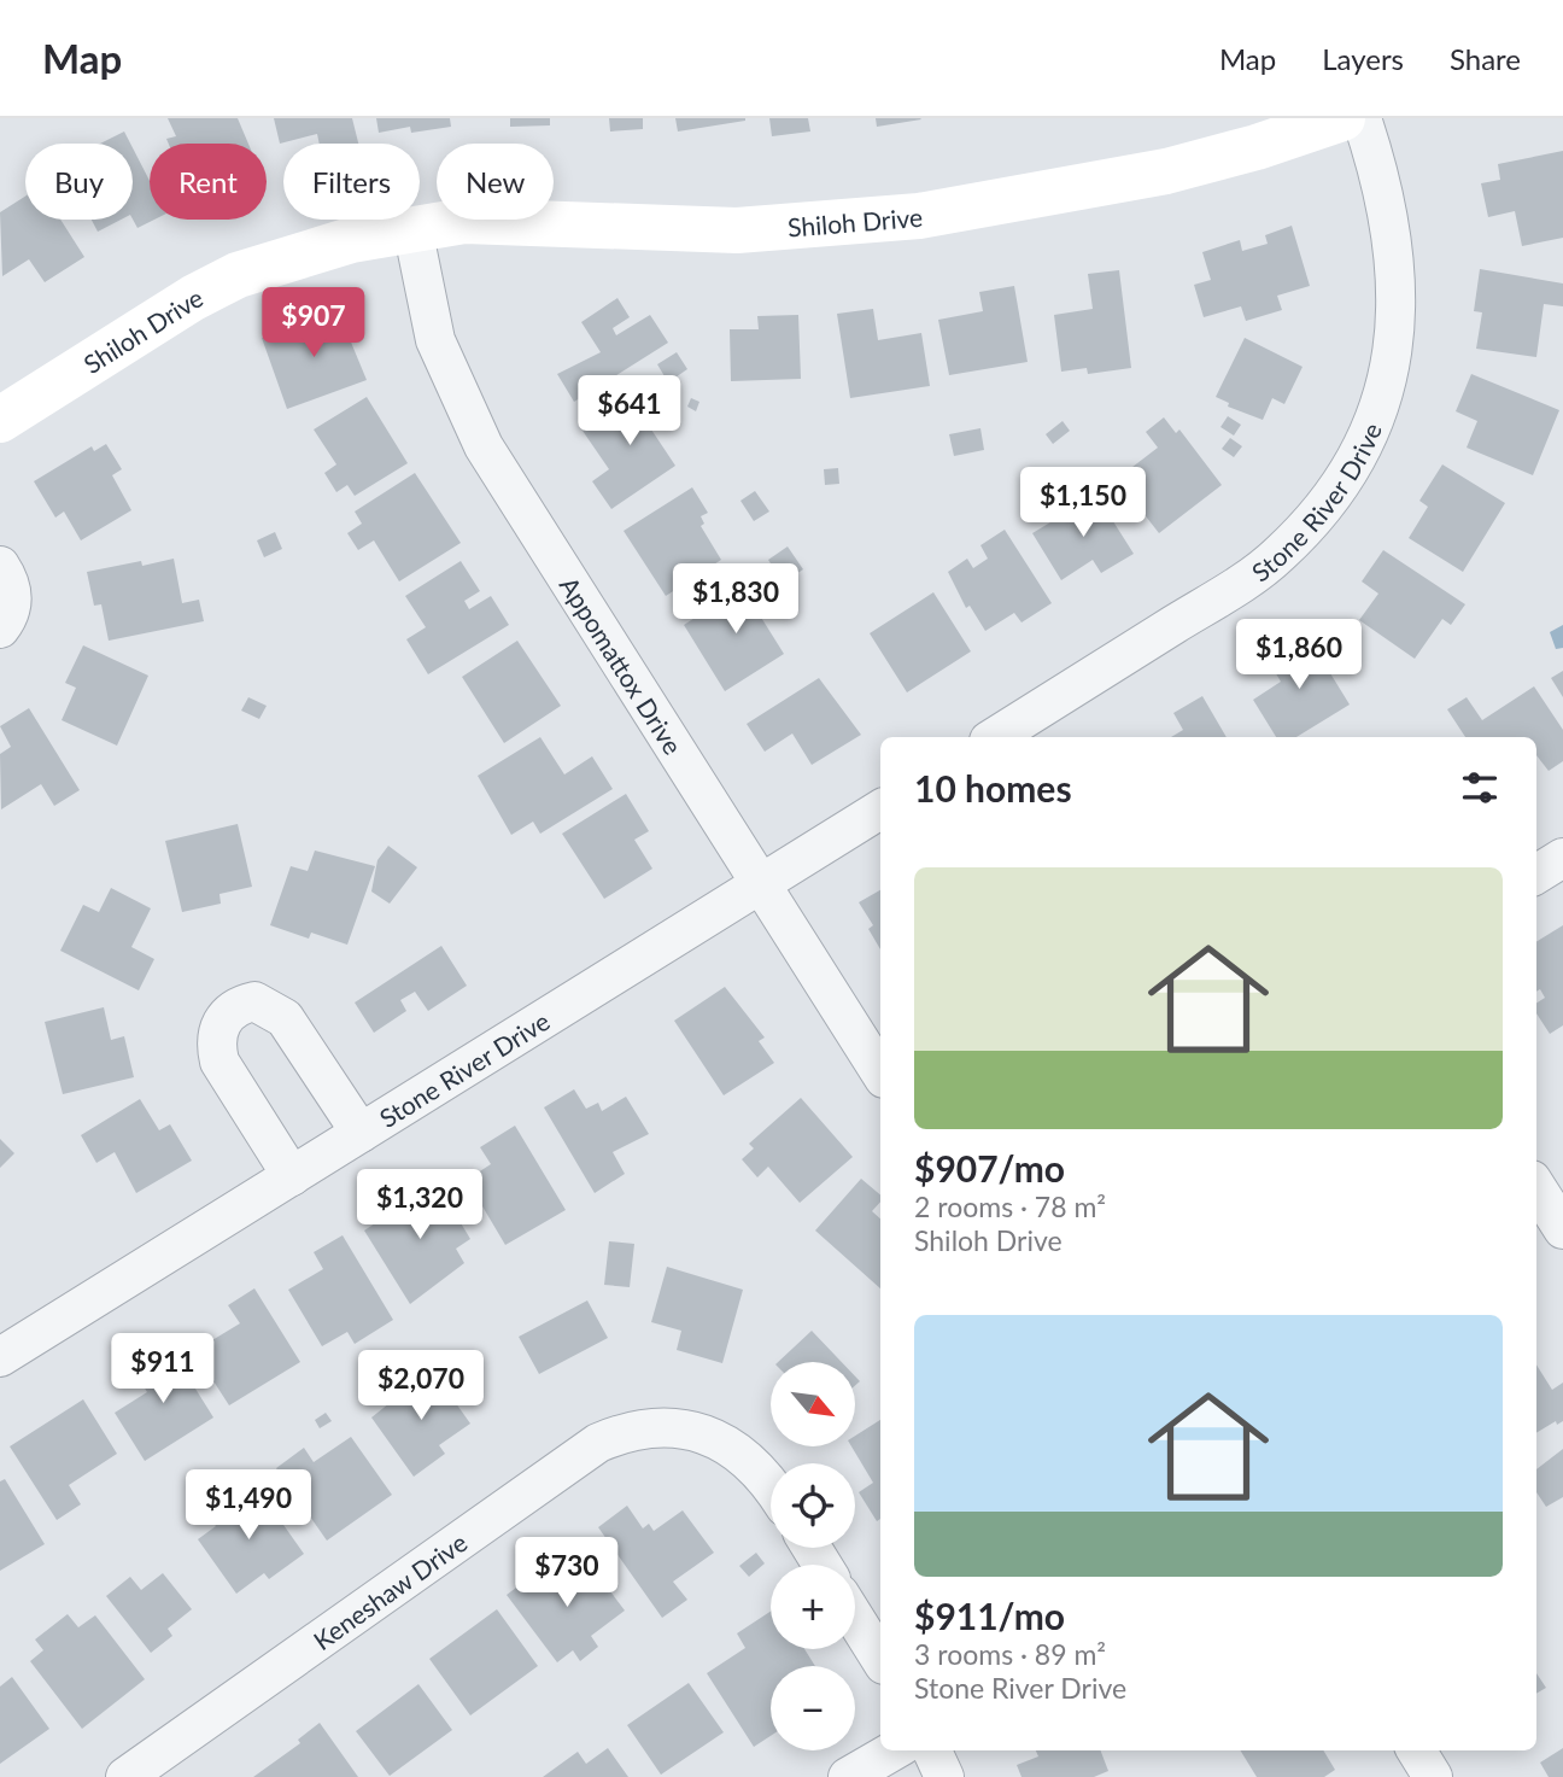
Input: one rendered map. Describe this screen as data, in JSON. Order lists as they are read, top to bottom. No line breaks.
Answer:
{"streets":{"street":["Shiloh Drive","Stone River Drive","Appomattox Drive","Keneshaw Drive"]},"crossings":[["Shiloh Drive","Appomattox Drive"],["Stone River Drive","Appomattox Drive"]],"north":"bottom right","page":{"header":"Map","nav":["Map","Layers","Share"],"chip":["Buy","Rent","Filters","New"],"price":["$907","$641","$1,150","$1,830","$1,860","$1,320","$911","$2,070","$1,490","$730"],"heading":"10 homes","list":[{"name":"$907/mo","note":"2 rooms · 78 m² · Shiloh Drive"},{"name":"$911/mo","note":"3 rooms · 89 m² · Stone River Drive"}],"map_buttons":["+","−"]}}
